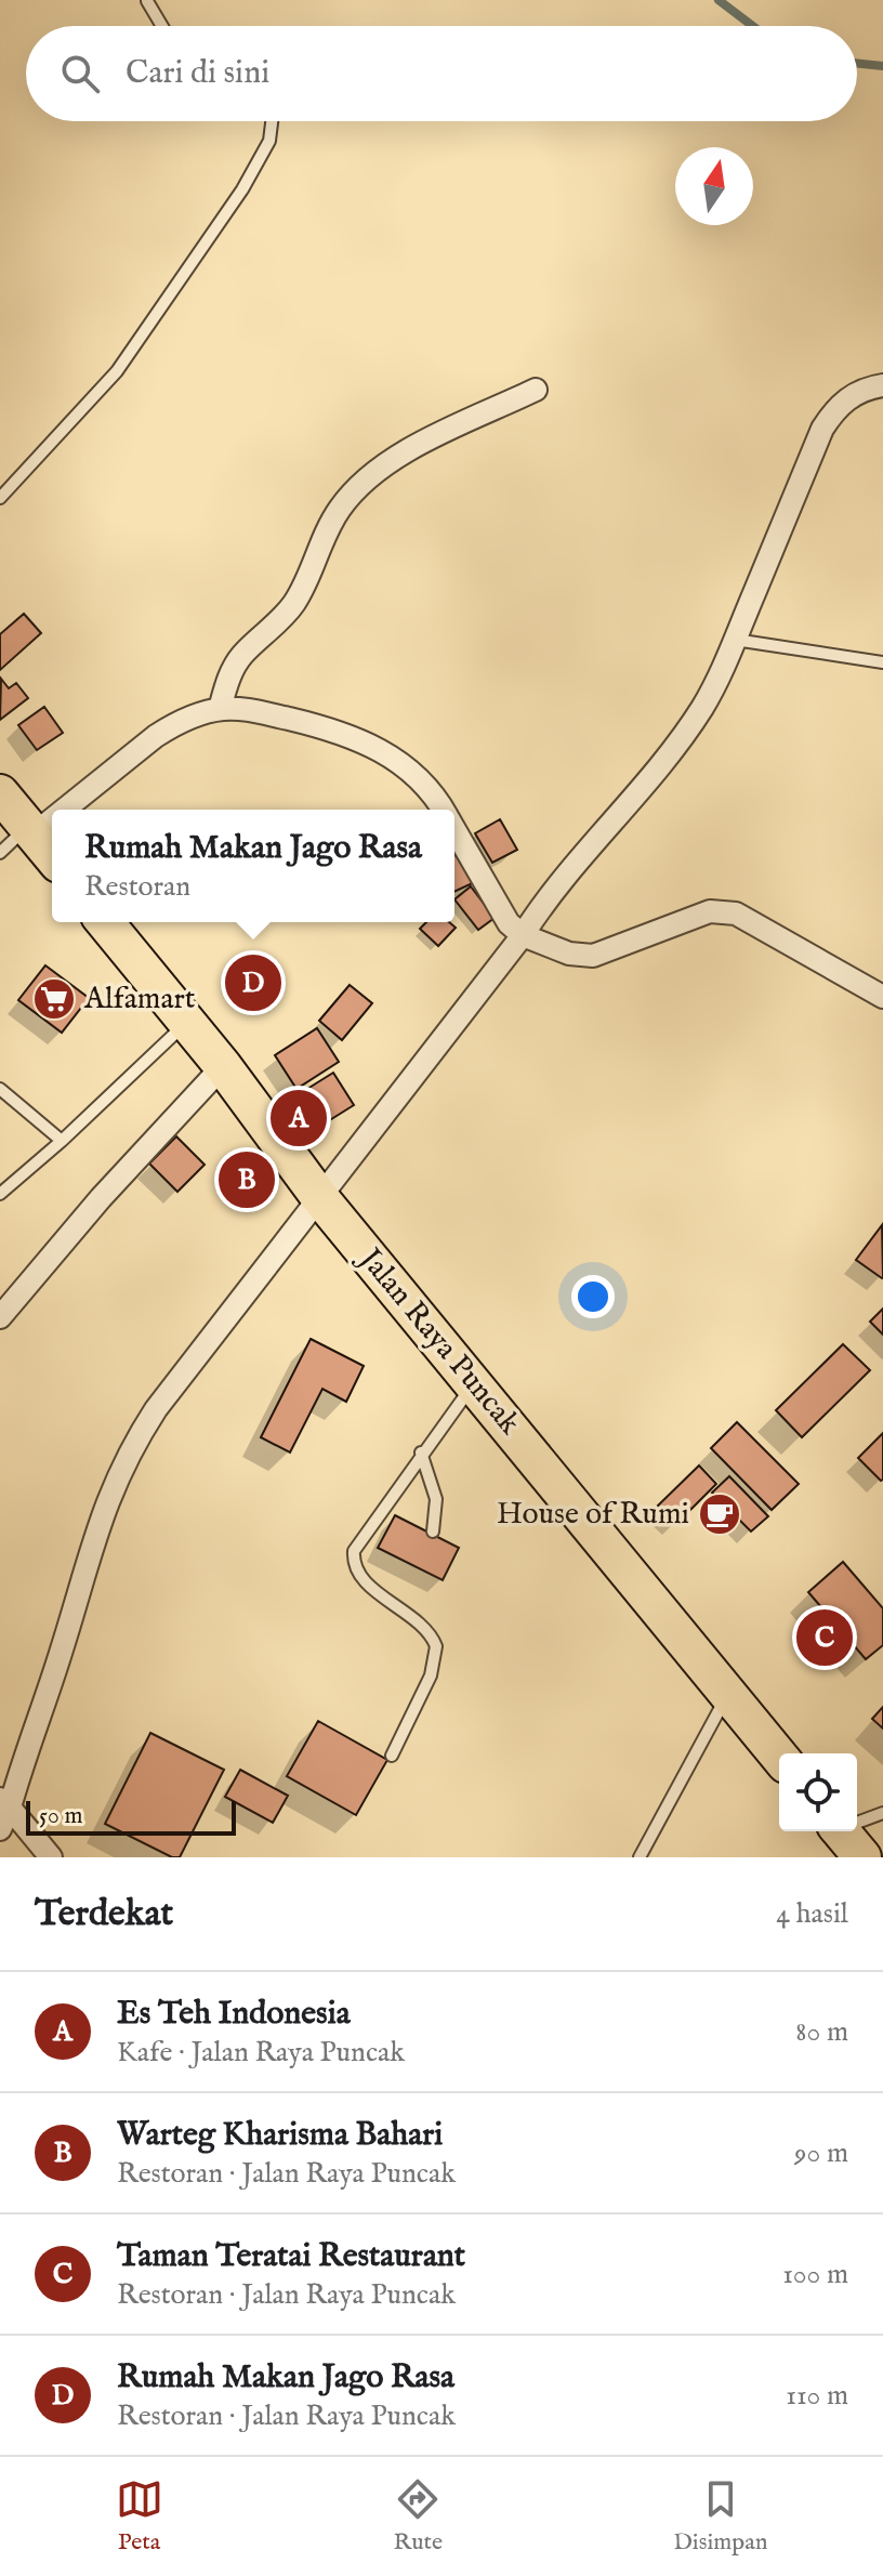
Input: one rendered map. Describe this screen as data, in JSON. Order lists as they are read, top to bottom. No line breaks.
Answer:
{"streets":{"highway":["Jalan Raya Puncak"]},"places":{"supermarket":["Alfamart"],"cafe":["House of Rumi"]},"scale_bar":"50 m","north":"top","page":{"search":"Cari di sini","popup":["Rumah Makan Jago Rasa","Restoran"],"pins":["D","A","B","C"],"scale":"50 m","heading":["Terdekat","4 hasil"],"list":[{"mark":"A","name":"Es Teh Indonesia","note":"Kafe · Jalan Raya Puncak","value":"80 m"},{"mark":"B","name":"Warteg Kharisma Bahari","note":"Restoran · Jalan Raya Puncak","value":"90 m"},{"mark":"C","name":"Taman Teratai Restaurant","note":"Restoran · Jalan Raya Puncak","value":"100 m"},{"mark":"D","name":"Rumah Makan Jago Rasa","note":"Restoran · Jalan Raya Puncak","value":"110 m"}],"nav":["Peta","Rute","Disimpan"]}}
